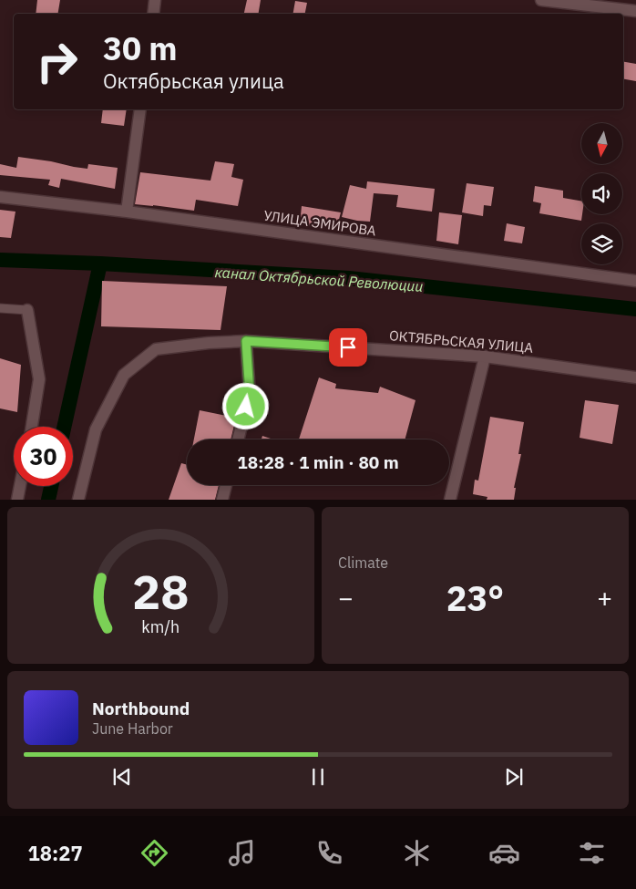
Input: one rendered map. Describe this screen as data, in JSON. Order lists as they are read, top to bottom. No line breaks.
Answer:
{"streets":{"street":["УЛИЦА ЭМИРОВА","ОКТЯБРЬСКАЯ УЛИЦА"]},"water":["канал Октябрьской Революции"],"north":"bottom","page":{"turn":["30 m","Октябрьская улица"],"limit":"30","trip":"18:28 · 1 min · 80 m","tile":"Climate","heat":["−","23°","+"],"song":["Northbound","June Harbor"],"tabs":"18:27","gauge":["28","km/h"]}}
